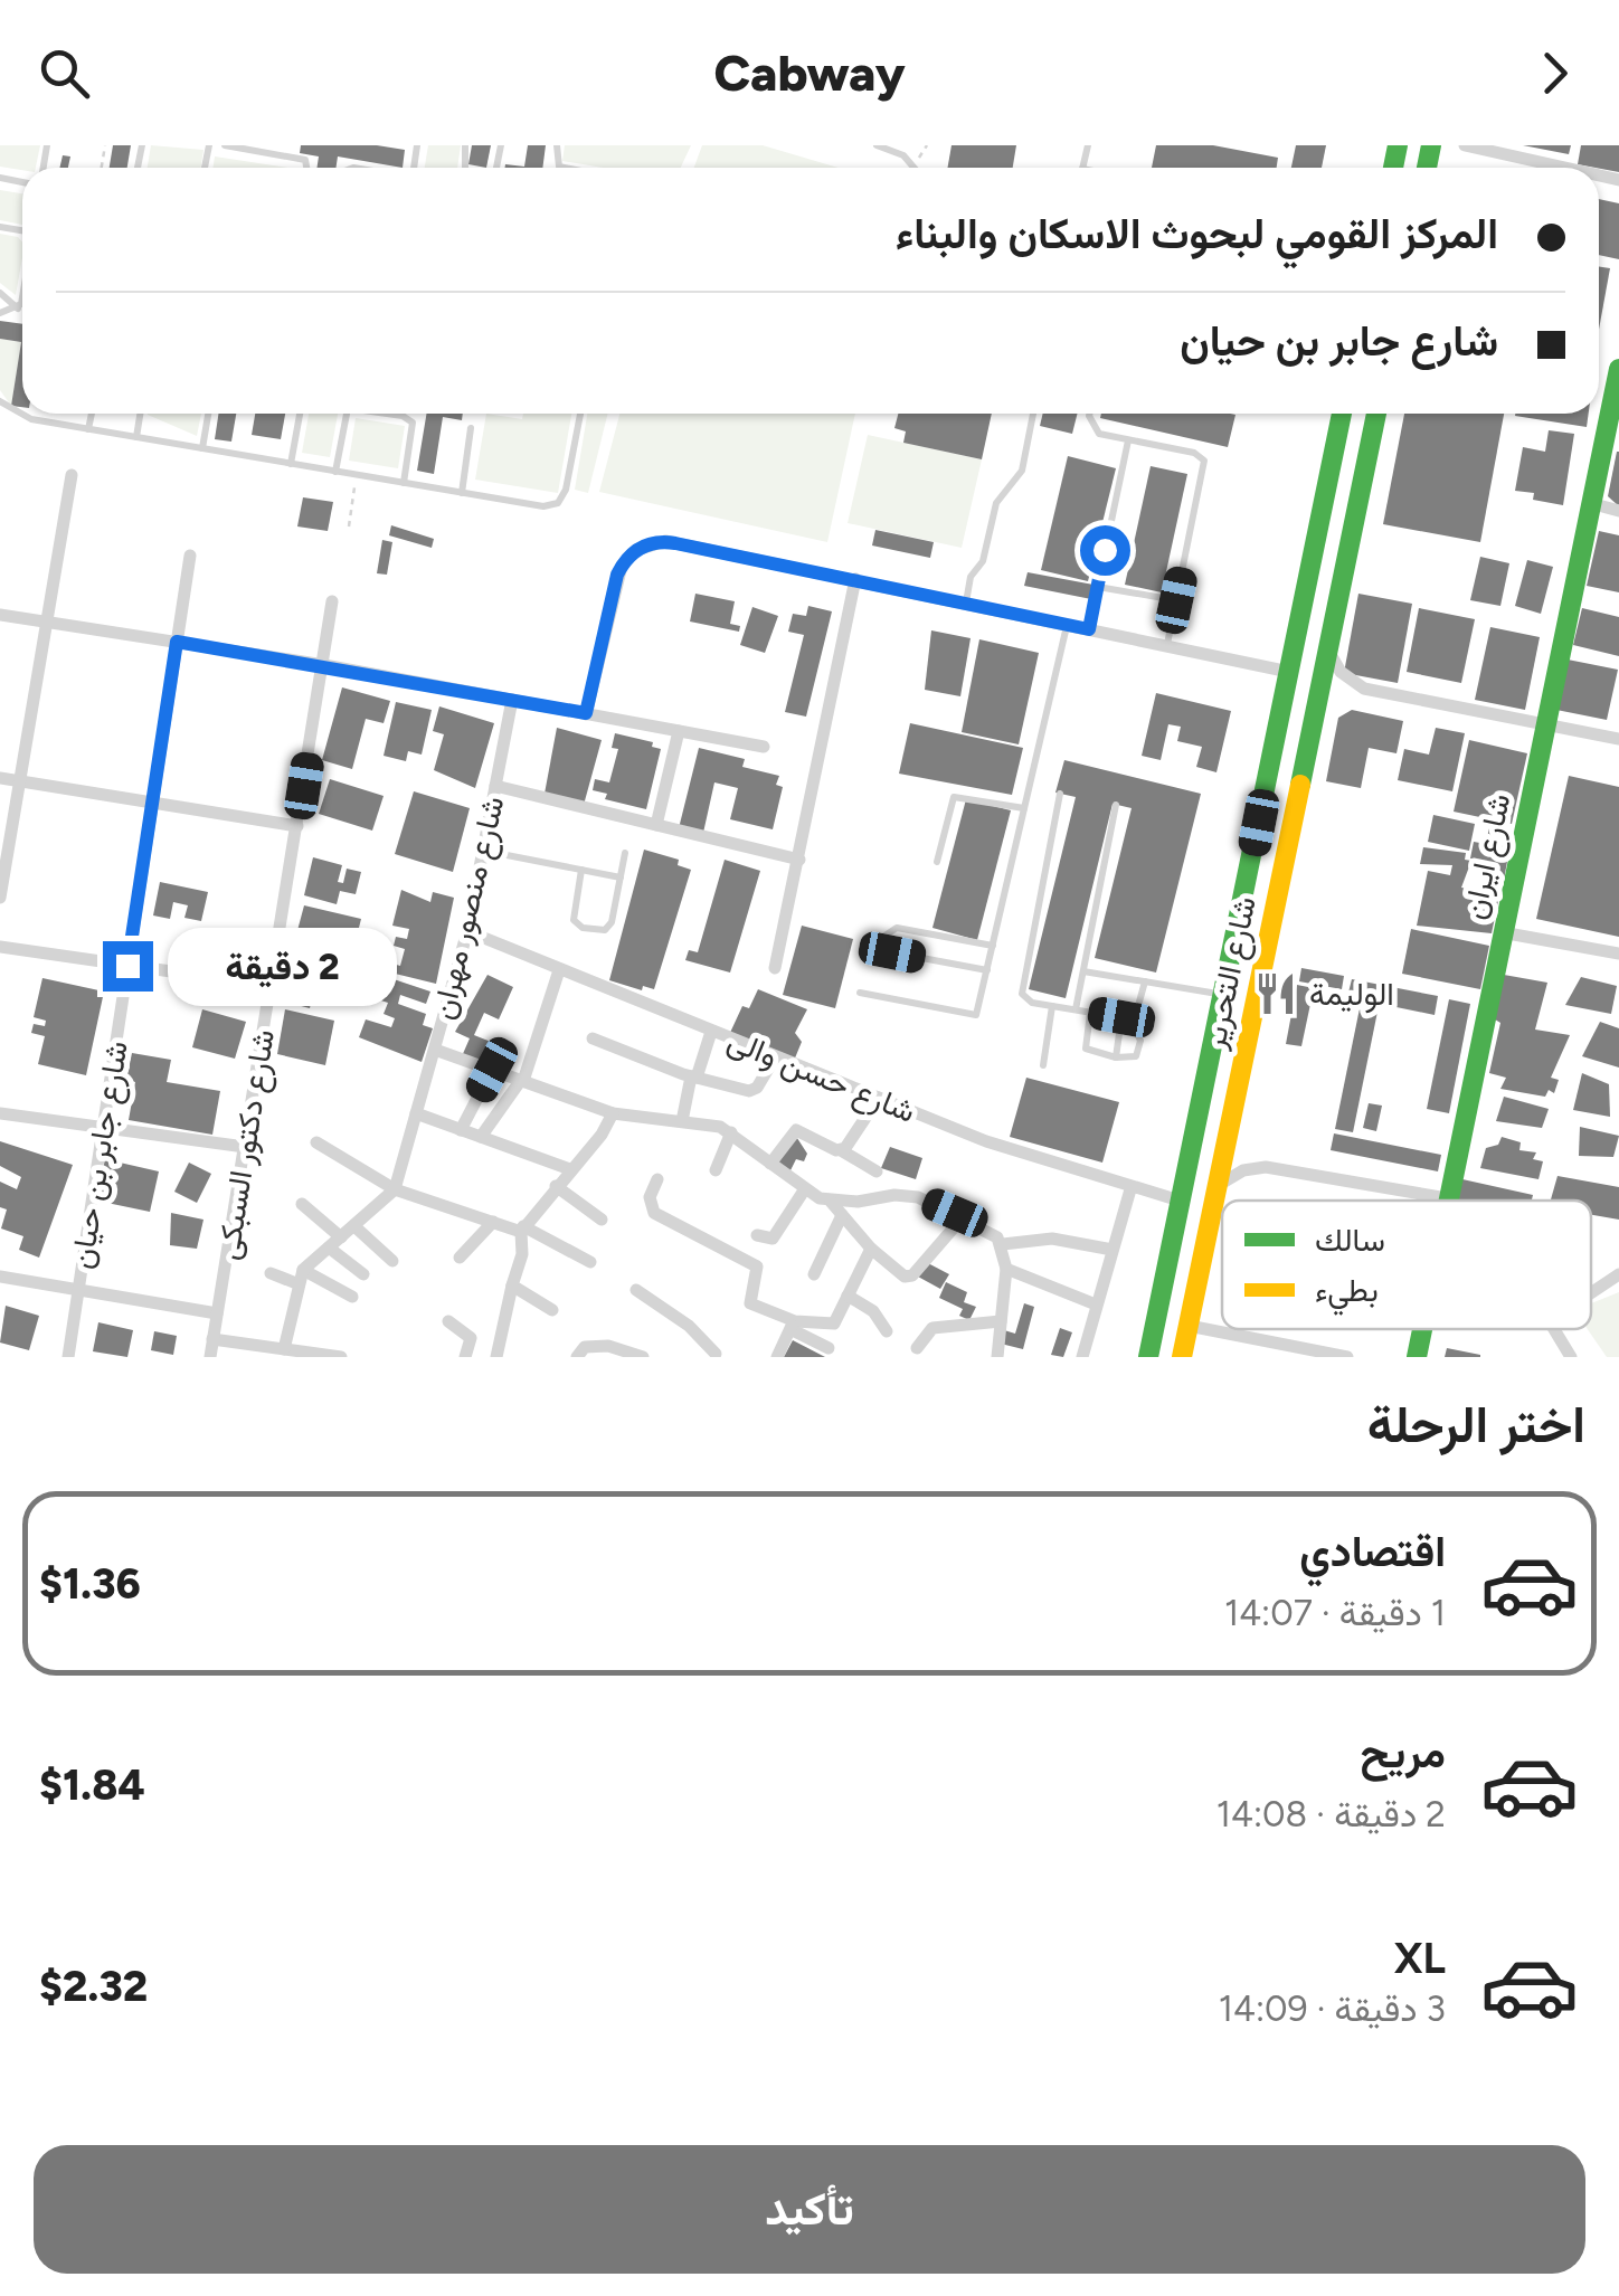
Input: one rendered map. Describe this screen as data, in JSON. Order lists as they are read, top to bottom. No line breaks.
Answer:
{"streets":{"main road":["شارع ايران","شارع التحرير"],"street":["شارع منصور مهران","شارع حسن والى","شارع دكتور السبكى","شارع جابر بن حيان"]},"crossings":[["شارع منصور مهران","شارع حسن والى"],["شارع التحرير","شارع حسن والى"]],"places":{"restaurant":["الوليمة"]},"legend":["سالك","بطيء"],"page":{"header":"Cabway","banner":["المركز القومي لبحوث الاسكان والبناء","شارع جابر بن حيان"],"bubble":"2 دقيقة","heading":"اختر الرحلة","list":[{"name":"اقتصادي","note":"1 دقيقة · 14:07","value":"$1.36"},{"name":"مريح","note":"2 دقيقة · 14:08","value":"$1.84"},{"name":"XL","note":"3 دقيقة · 14:09","value":"$2.32"}],"buttons":"تأكيد"}}
